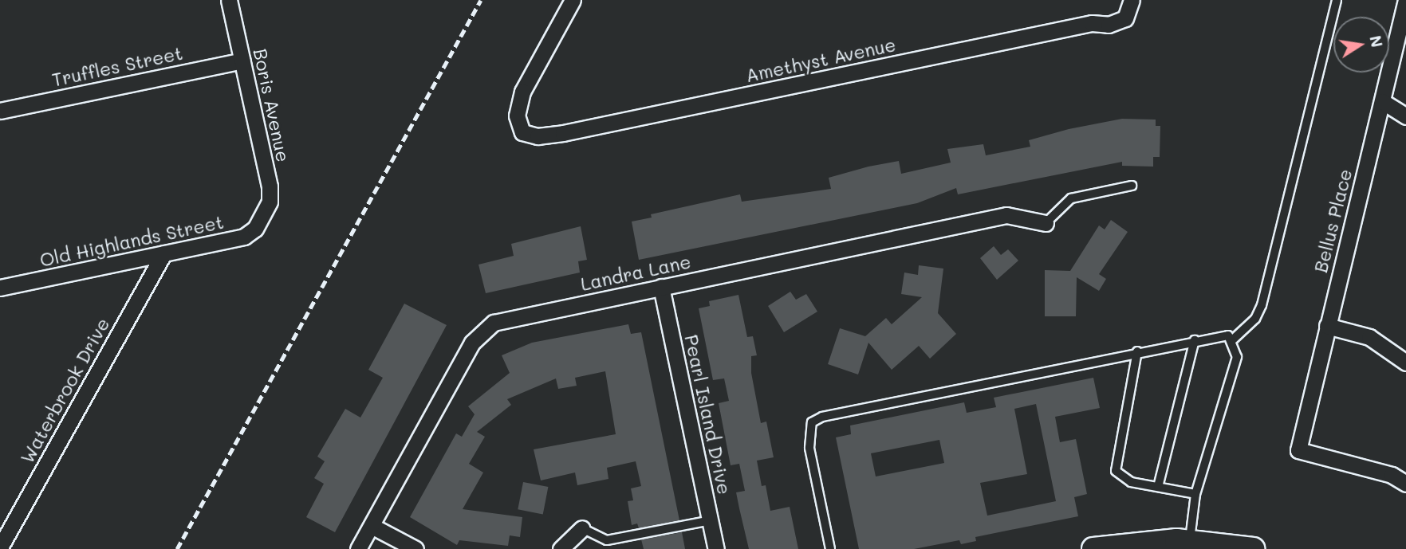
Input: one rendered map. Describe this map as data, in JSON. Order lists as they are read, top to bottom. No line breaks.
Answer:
{"streets":{"street":["Amethyst Avenue","Truffles Street","Boris Avenue","Bellus Place","Old Highlands Street","Landra Lane","Waterbrook Drive","Pearl Island Drive"]},"crossings":[["Truffles Street","Boris Avenue"],["Boris Avenue","Old Highlands Street"],["Old Highlands Street","Waterbrook Drive"],["Landra Lane","Pearl Island Drive"]],"north":"right"}
